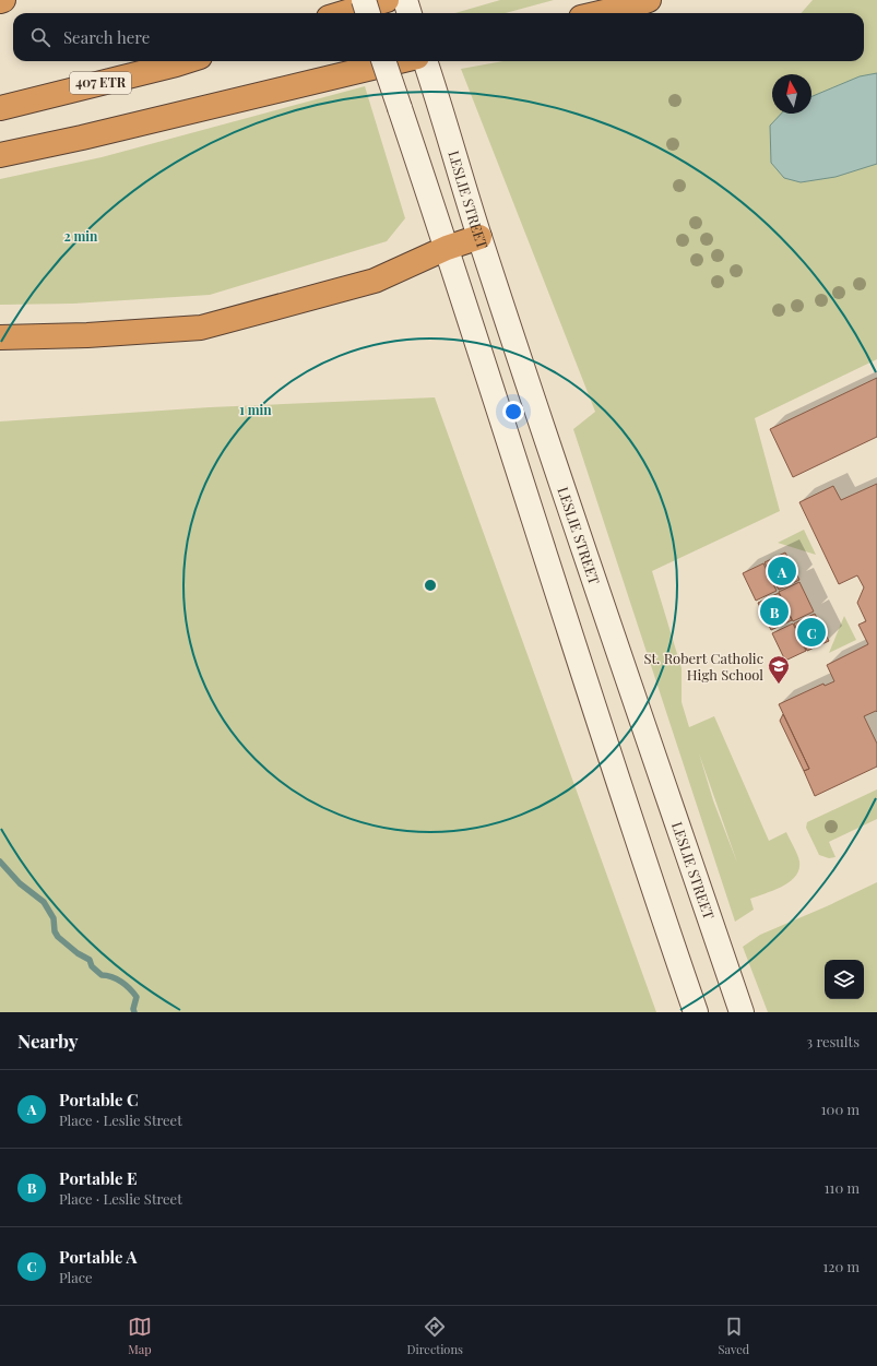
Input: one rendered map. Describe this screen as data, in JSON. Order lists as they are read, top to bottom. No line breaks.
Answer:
{"streets":{"highway":["407 ETR"],"main road":["LESLIE STREET"]},"places":{"school or university":["St. Robert Catholic High School"]},"north":"top","page":{"search":"Search here","pins":["A","B","C"],"heading":["Nearby","3 results"],"list":[{"mark":"A","name":"Portable C","note":"Place · Leslie Street","value":"100 m"},{"mark":"B","name":"Portable E","note":"Place · Leslie Street","value":"110 m"},{"mark":"C","name":"Portable A","note":"Place","value":"120 m"}],"nav":["Map","Directions","Saved"]},"rings":["2 min","1 min"]}
